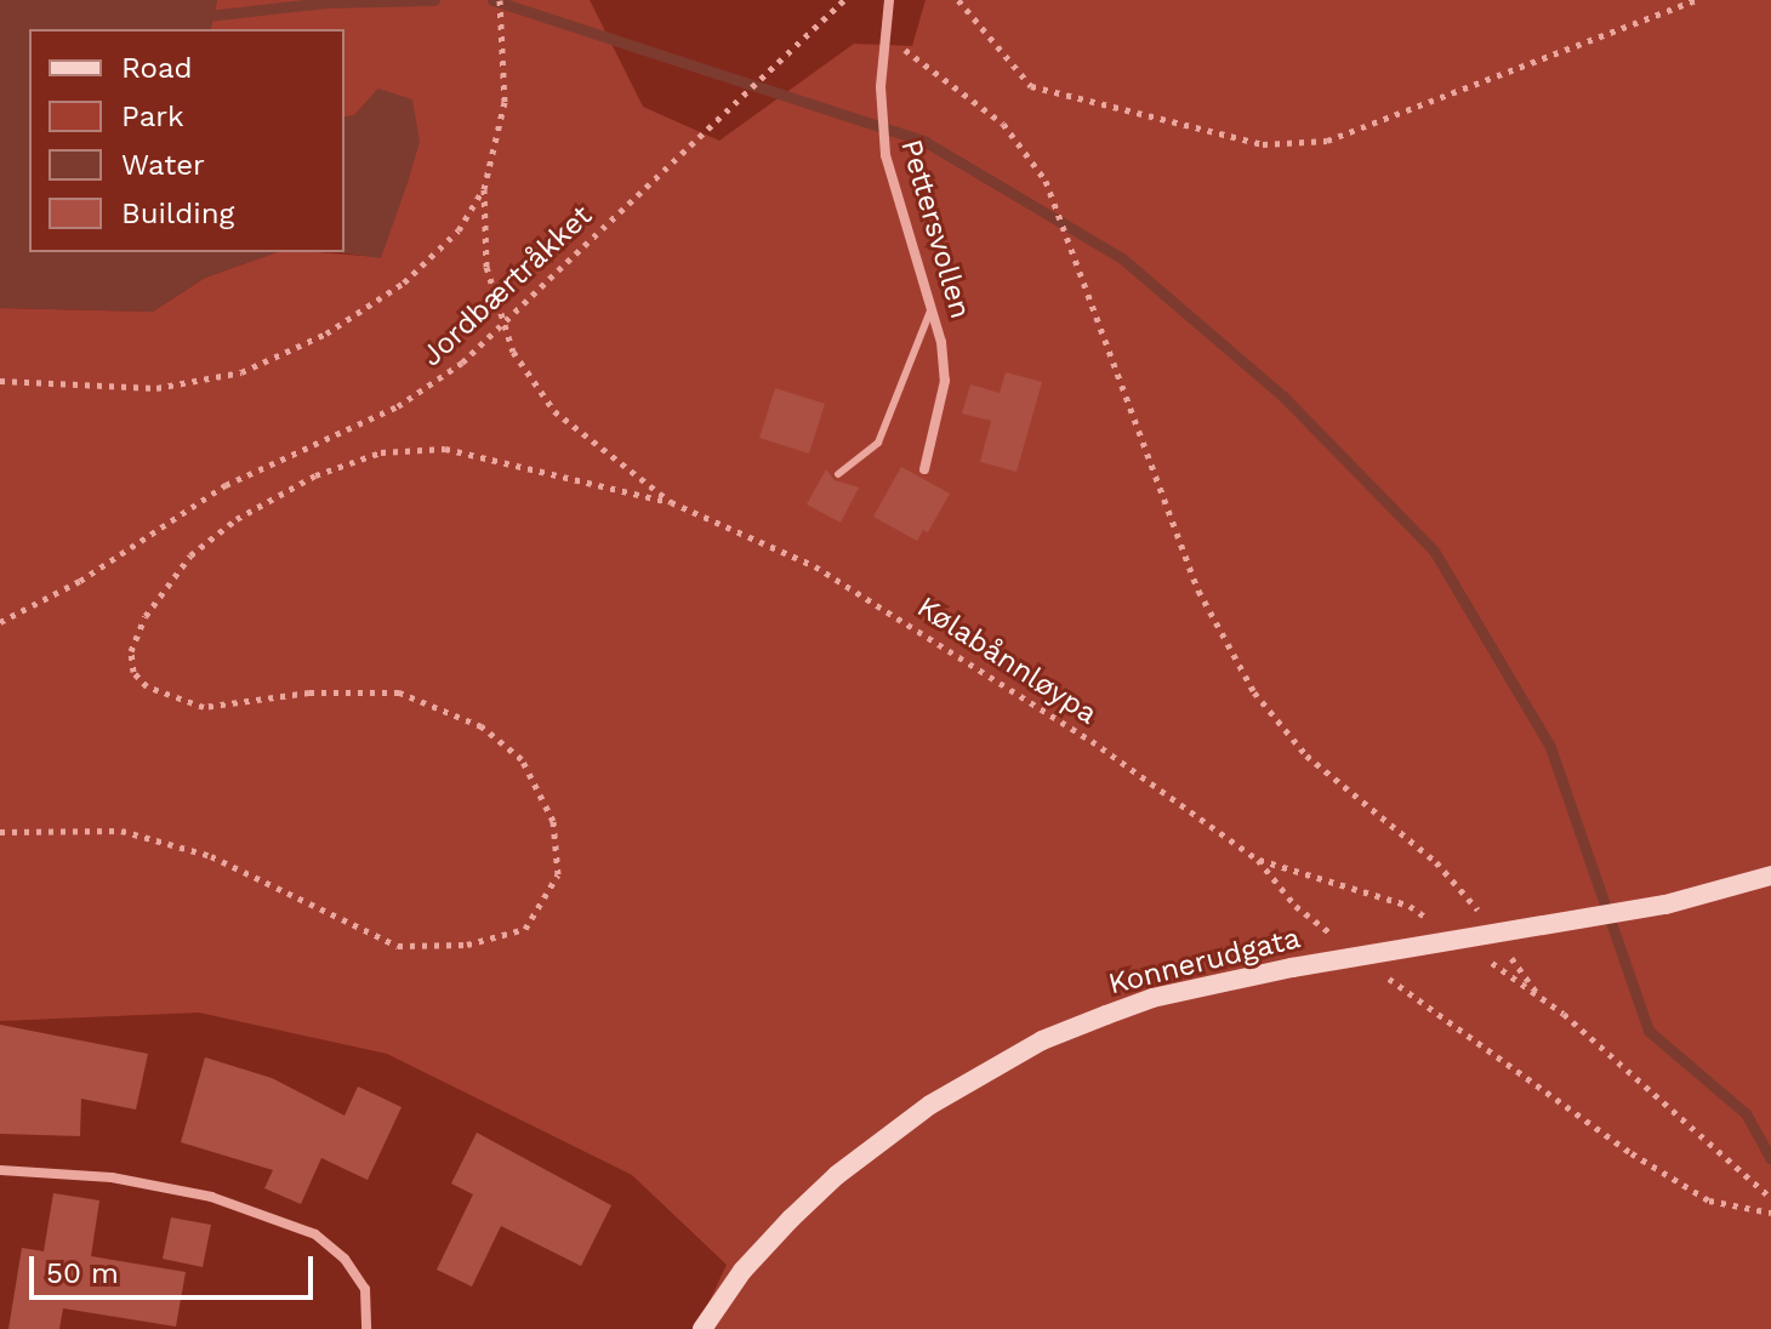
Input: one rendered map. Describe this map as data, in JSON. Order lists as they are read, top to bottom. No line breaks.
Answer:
{"streets":{"main road":["Konnerudgata"],"street":["Pettersvollen"],"path":["Jordbærtråkket","Kølabånnløypa"]},"legend":["Road","Park","Water","Building"],"scale_bar":"50 m"}
